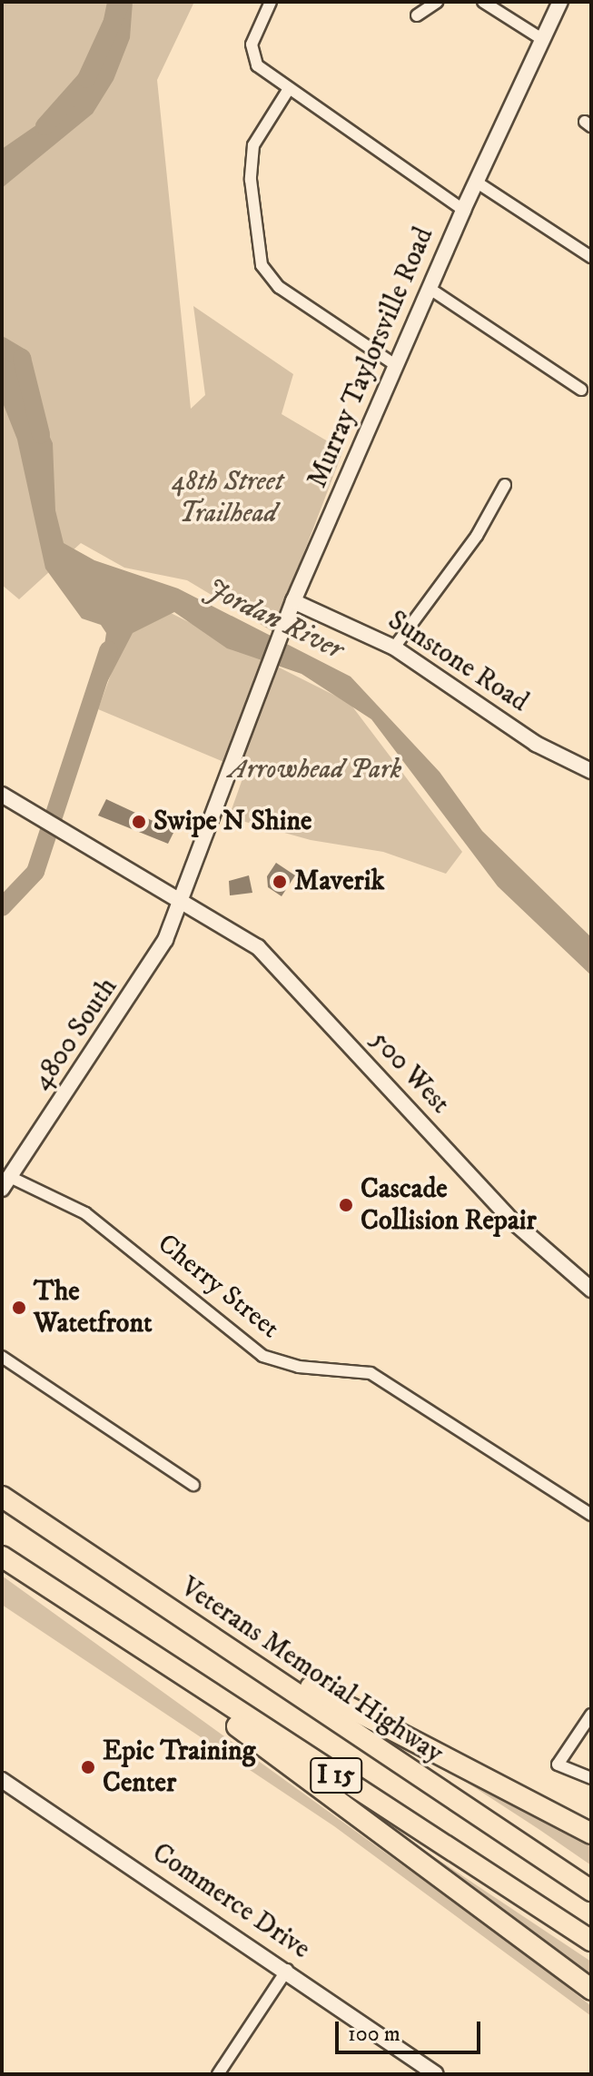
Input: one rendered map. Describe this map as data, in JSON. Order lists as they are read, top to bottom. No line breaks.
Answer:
{"streets":{"highway":["Veterans Memorial Highway","I 15"],"street":["Murray Taylorsville Road","Sunstone Road","4800 South","500 West","Cherry Street","Commerce Drive"]},"crossings":[["Murray Taylorsville Road","Sunstone Road"],["Murray Taylorsville Road","4800 South"],["Murray Taylorsville Road","500 West"],["4800 South","500 West"],["4800 South","Cherry Street"]],"water":["Jordan River"],"parks":["48th Street Trailhead","Arrowhead Park"],"places":["Swipe N Shine","Maverik","Cascade Collision Repair","The Watetfront","Epic Training Center"],"scale_bar":"100 m"}
